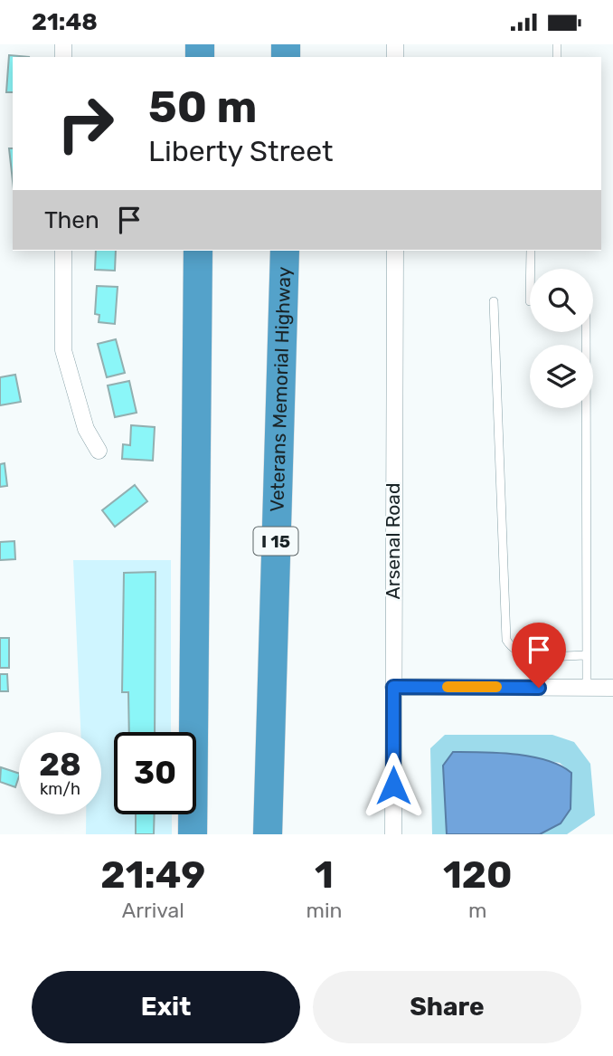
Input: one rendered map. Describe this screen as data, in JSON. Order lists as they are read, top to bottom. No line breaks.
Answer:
{"streets":{"highway":["Veterans Memorial Highway","I 15"],"street":["Arsenal Road"]},"page":{"status":"21:48","turn":["50 m","Liberty Street"],"then":"Then","speed":"28 km/h","limit":"30","eta":["21:49","Arrival","1","min","120","m"],"buttons":["Exit","Share"]}}
